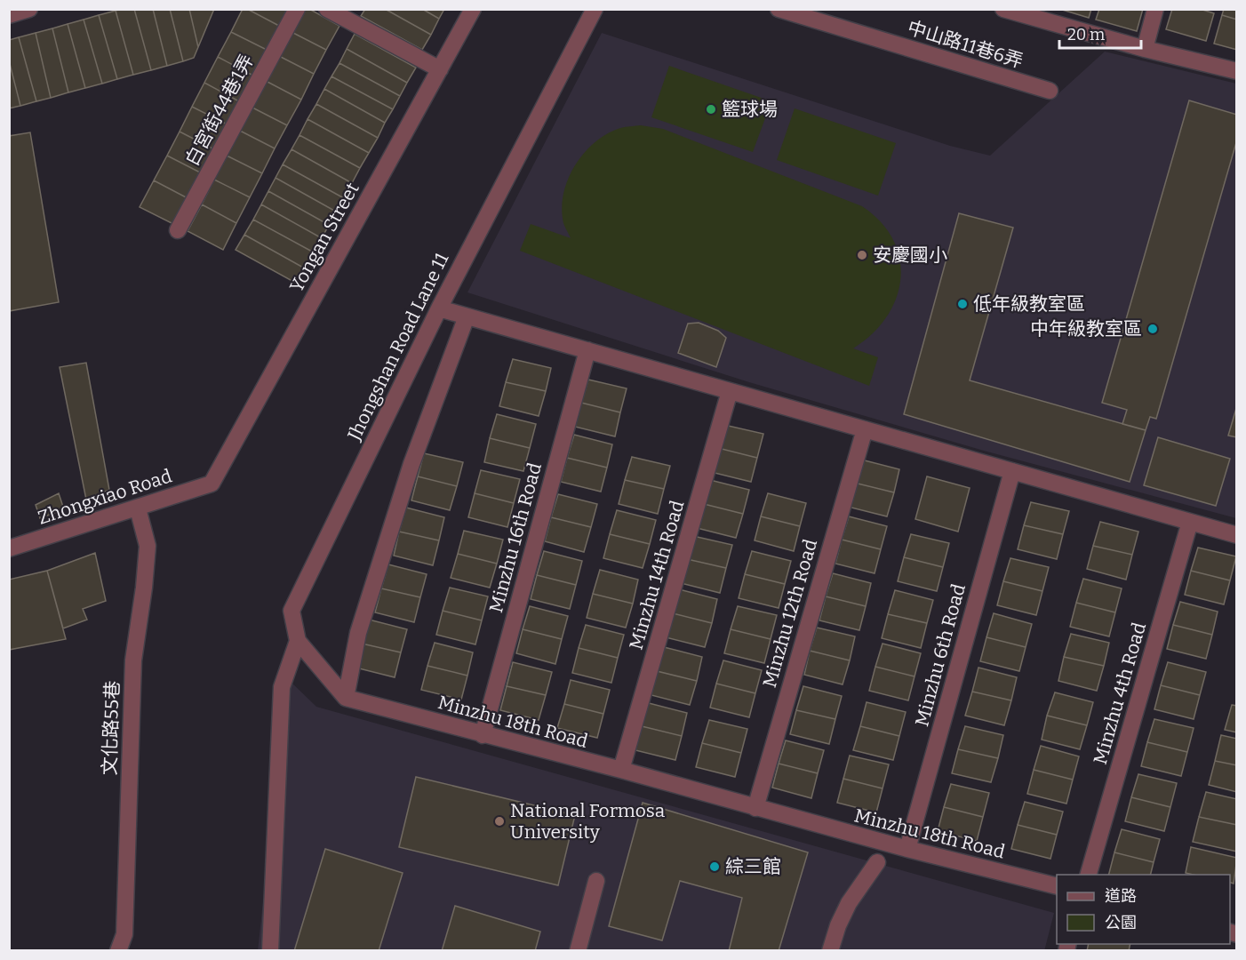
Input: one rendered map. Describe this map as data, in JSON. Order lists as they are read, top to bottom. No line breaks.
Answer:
{"streets":{"street":["中山路11巷6弄","白宮街44巷1弄","Yongan Street","Jhongshan Road Lane 11","Zhongxiao Road","Minzhu 16th Road","Minzhu 14th Road","Minzhu 12th Road","Minzhu 6th Road","Minzhu 4th Road","Minzhu 18th Road","文化路55巷"]},"crossings":[["Yongan Street","Zhongxiao Road"],["Jhongshan Road Lane 11","Minzhu 18th Road"],["Zhongxiao Road","文化路55巷"],["Minzhu 16th Road","Minzhu 18th Road"],["Minzhu 14th Road","Minzhu 18th Road"],["Minzhu 12th Road","Minzhu 18th Road"],["Minzhu 6th Road","Minzhu 18th Road"]],"places":["籃球場","安慶國小","低年級教室區","中年級教室區","National Formosa University","綜三館"],"legend":["道路","公園"],"scale_bar":"20 m"}
